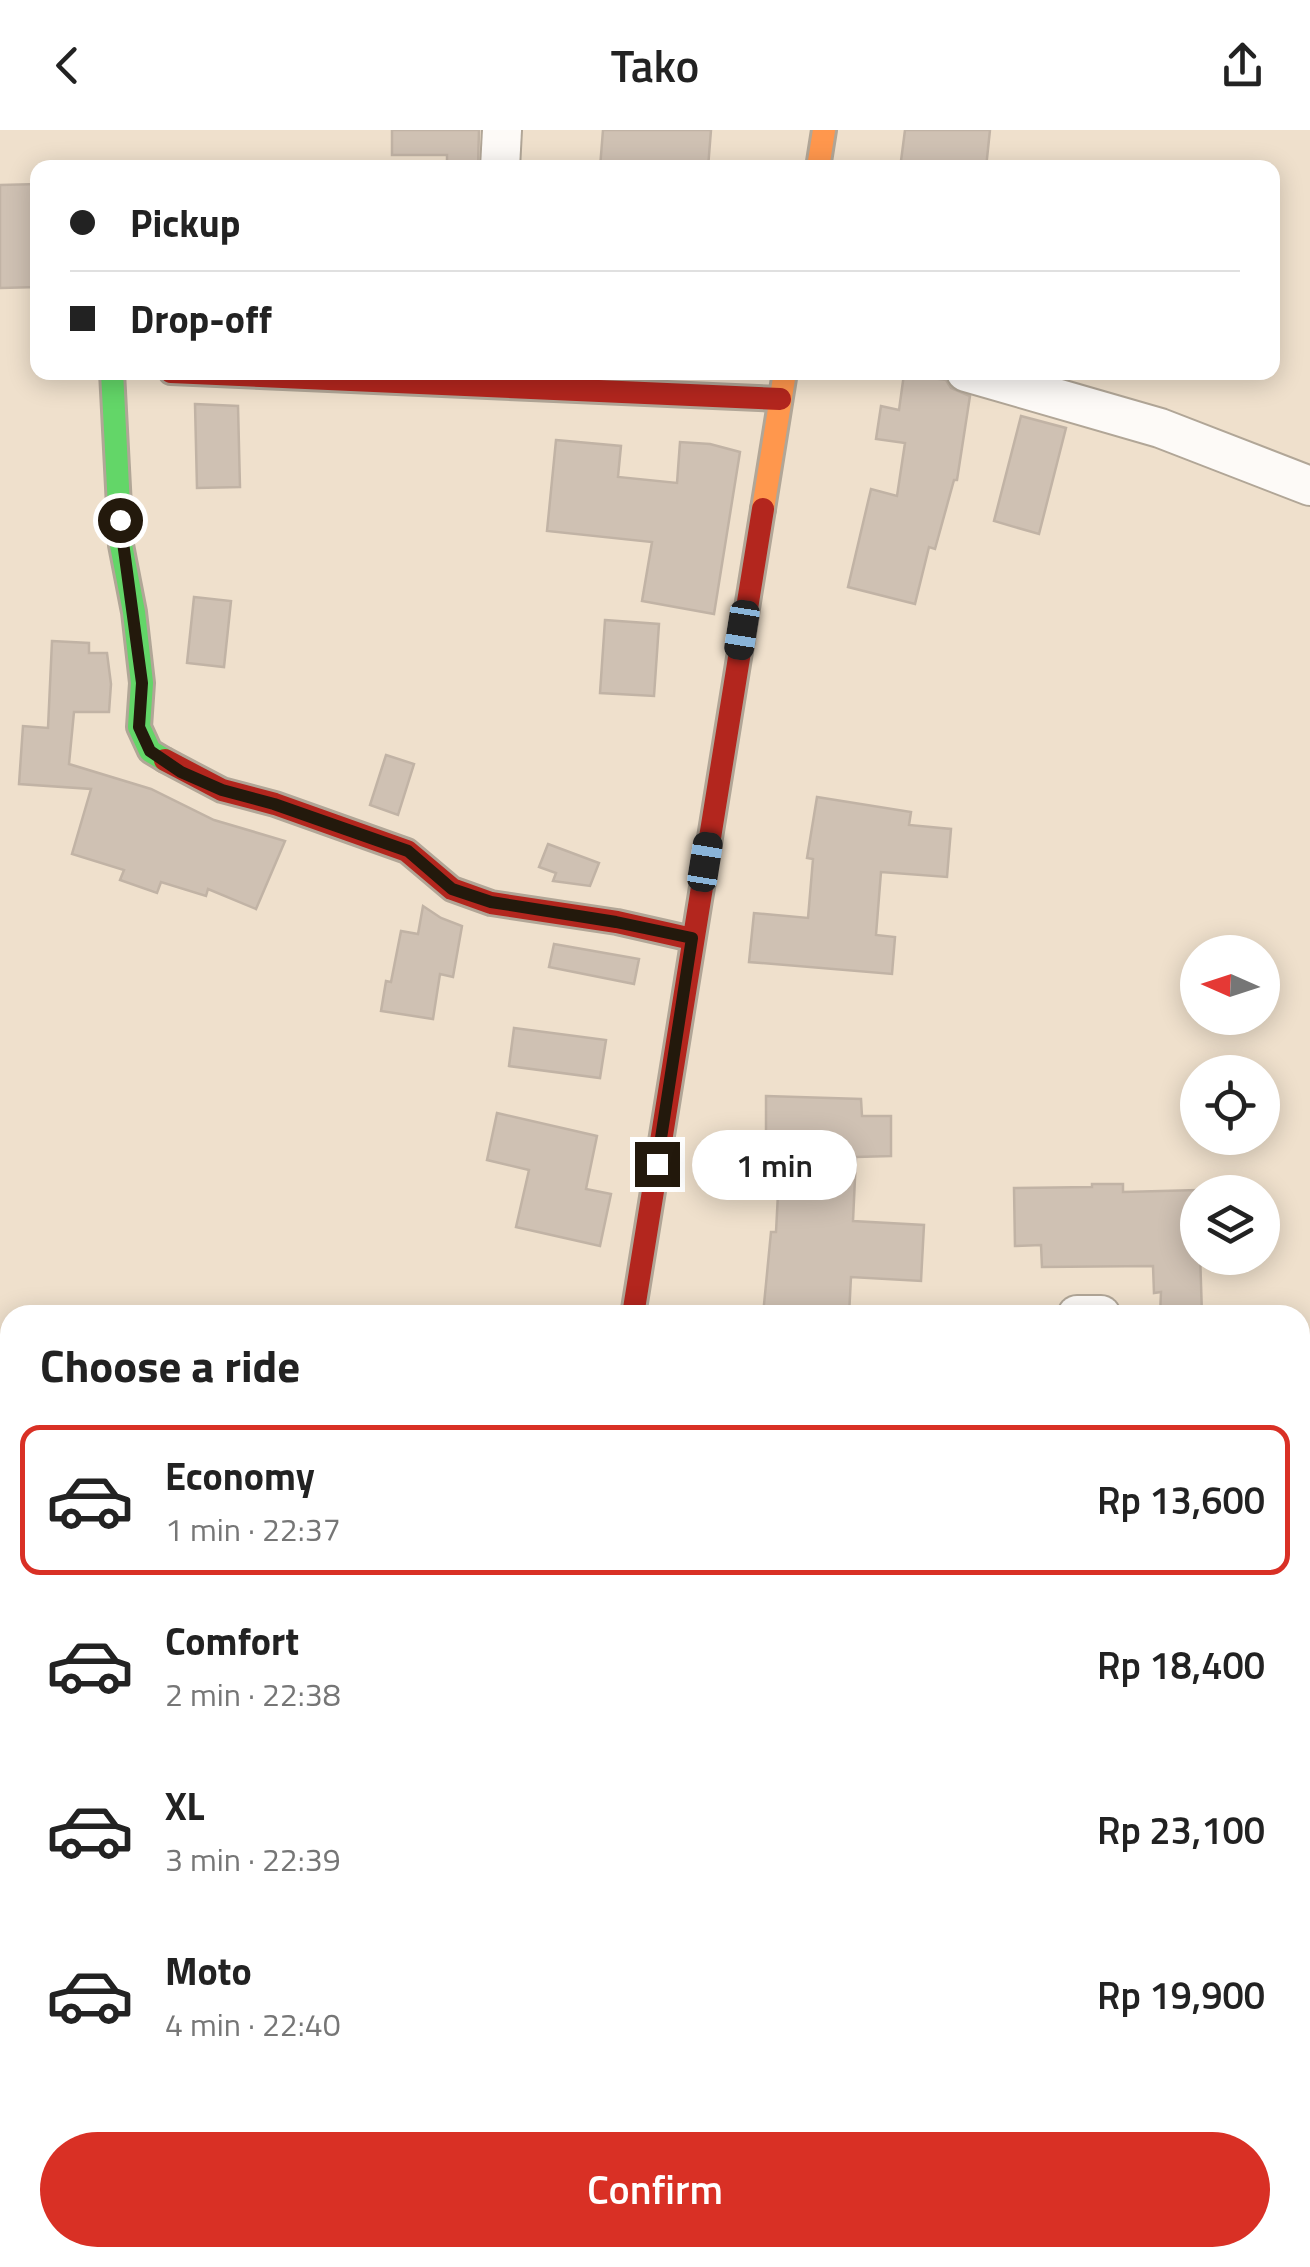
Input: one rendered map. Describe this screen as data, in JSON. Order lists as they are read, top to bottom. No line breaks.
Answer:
{"north":"left","page":{"header":"Tako","banner":["Pickup","Drop-off"],"bubble":"1 min","heading":"Choose a ride","list":[{"name":"Economy","note":"1 min · 22:37","value":"Rp 13,600"},{"name":"Comfort","note":"2 min · 22:38","value":"Rp 18,400"},{"name":"XL","note":"3 min · 22:39","value":"Rp 23,100"},{"name":"Moto","note":"4 min · 22:40","value":"Rp 19,900"}],"buttons":"Confirm"}}
